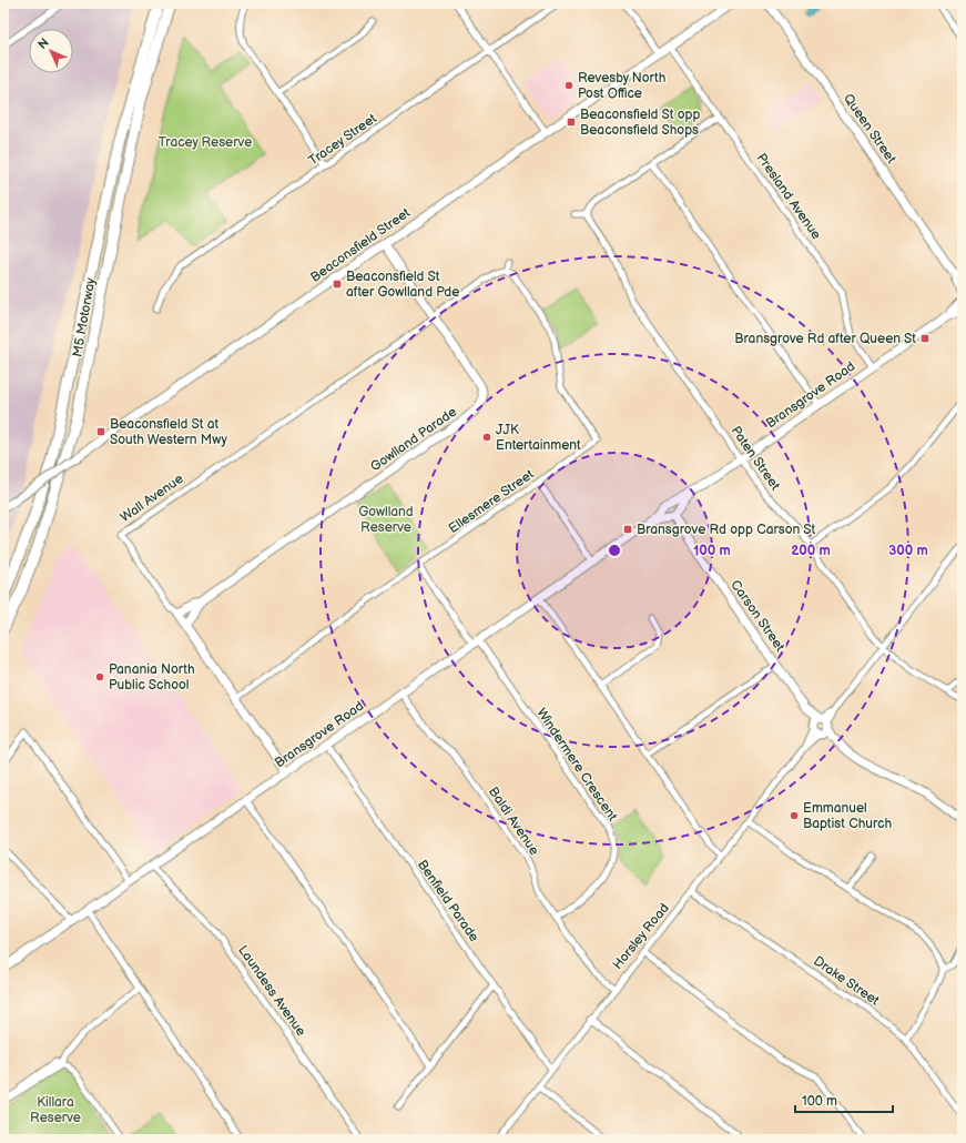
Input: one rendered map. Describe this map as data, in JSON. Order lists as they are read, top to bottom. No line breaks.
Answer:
{"streets":{"highway":["M5 Motorway"],"main road":["Queen Street","Beaconsfield Street","Bransgrove Road","Gowlland Parade","Wall Avenue","Carson Street"],"street":["Tracey Street","Presland Avenue","Paten Street","Ellesmere Street","Windermere Crescent","Baldi Avenue","Benfield Parade","Horsley Road","Drake Street","Laundess Avenue"]},"crossings":[["Presland Avenue","Beaconsfield Street"],["Presland Avenue","Bransgrove Road"],["Beaconsfield Street","Gowlland Parade"],["Bransgrove Road","Paten Street"],["Bransgrove Road","Wall Avenue"],["Bransgrove Road","Carson Street"],["Bransgrove Road","Windermere Crescent"],["Bransgrove Road","Baldi Avenue"],["Bransgrove Road","Benfield Parade"],["Bransgrove Road","Laundess Avenue"],["Gowlland Parade","Wall Avenue"],["Wall Avenue","Ellesmere Street"],["Ellesmere Street","Windermere Crescent"],["Carson Street","Horsley Road"],["Windermere Crescent","Baldi Avenue"],["Baldi Avenue","Horsley Road"],["Benfield Parade","Horsley Road"],["Horsley Road","Drake Street"]],"parks":["Tracey Reserve","Gowlland Reserve","Killara Reserve"],"places":{"other":["Revesby North Post Office","JJK Entertainment","Panania North Public School","Emmanuel Baptist Church"],"transit":["Beaconsfield St opp Beaconsfield Shops","Beaconsfield St after Gowlland Pde","Bransgrove Rd after Queen St","Beaconsfield St at South Western Mwy","Bransgrove Rd opp Carson St"]},"scale_bar":"100 m","north":"top left","rings":["100 m","200 m","300 m"]}
